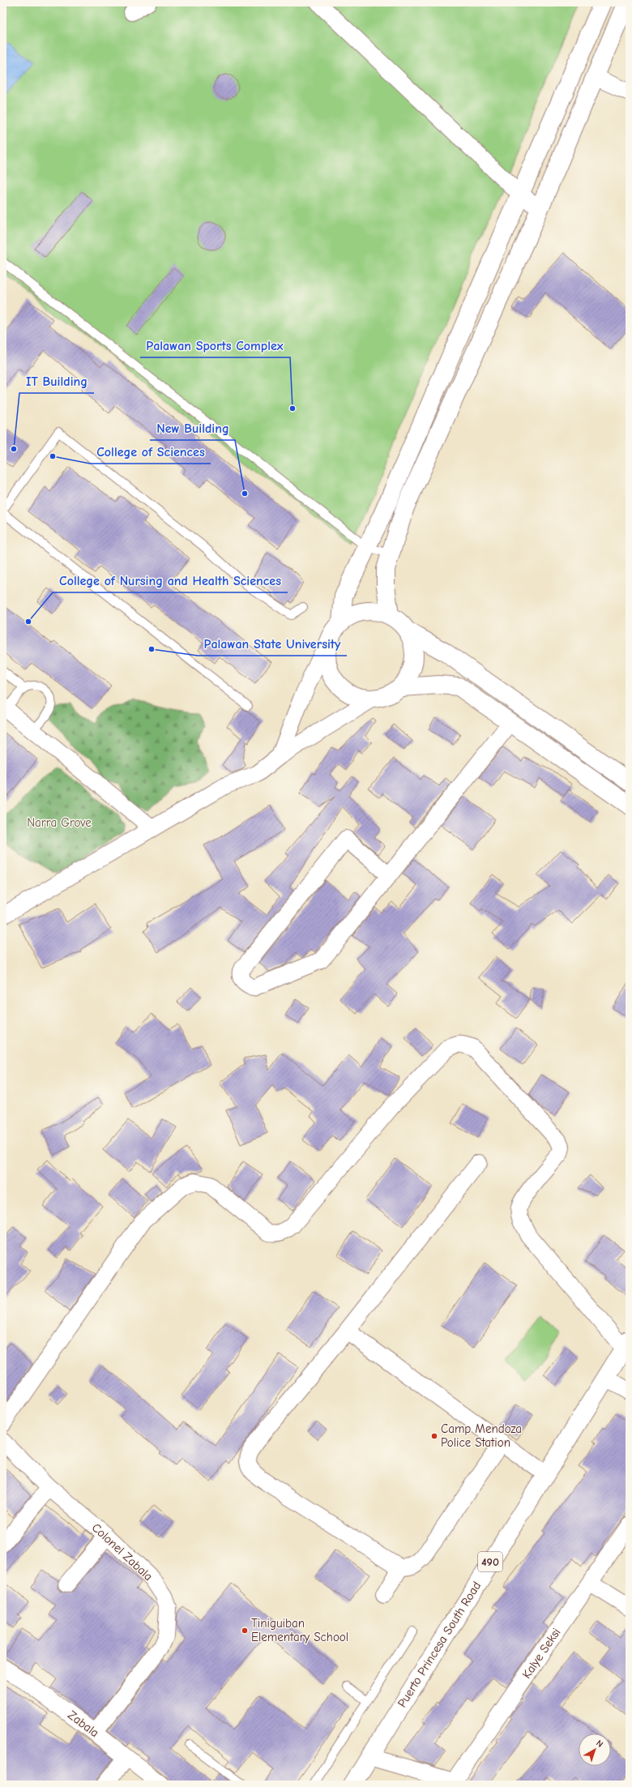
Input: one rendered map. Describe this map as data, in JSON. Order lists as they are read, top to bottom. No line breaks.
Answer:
{"streets":{"street":["Colonel Zabala","490","Puerto Princesa South Road","Kalye Seksi","Zabala"]},"crossings":[["Colonel Zabala","Zabala"]],"parks":["Narra Grove"],"places":["Palawan Sports Complex","IT Building","College of Sciences","New Building","College of Nursing and Health Sciences","Palawan State University","Camp Mendoza Police Station","Tiniguiban Elementary School"],"north":"top right"}
